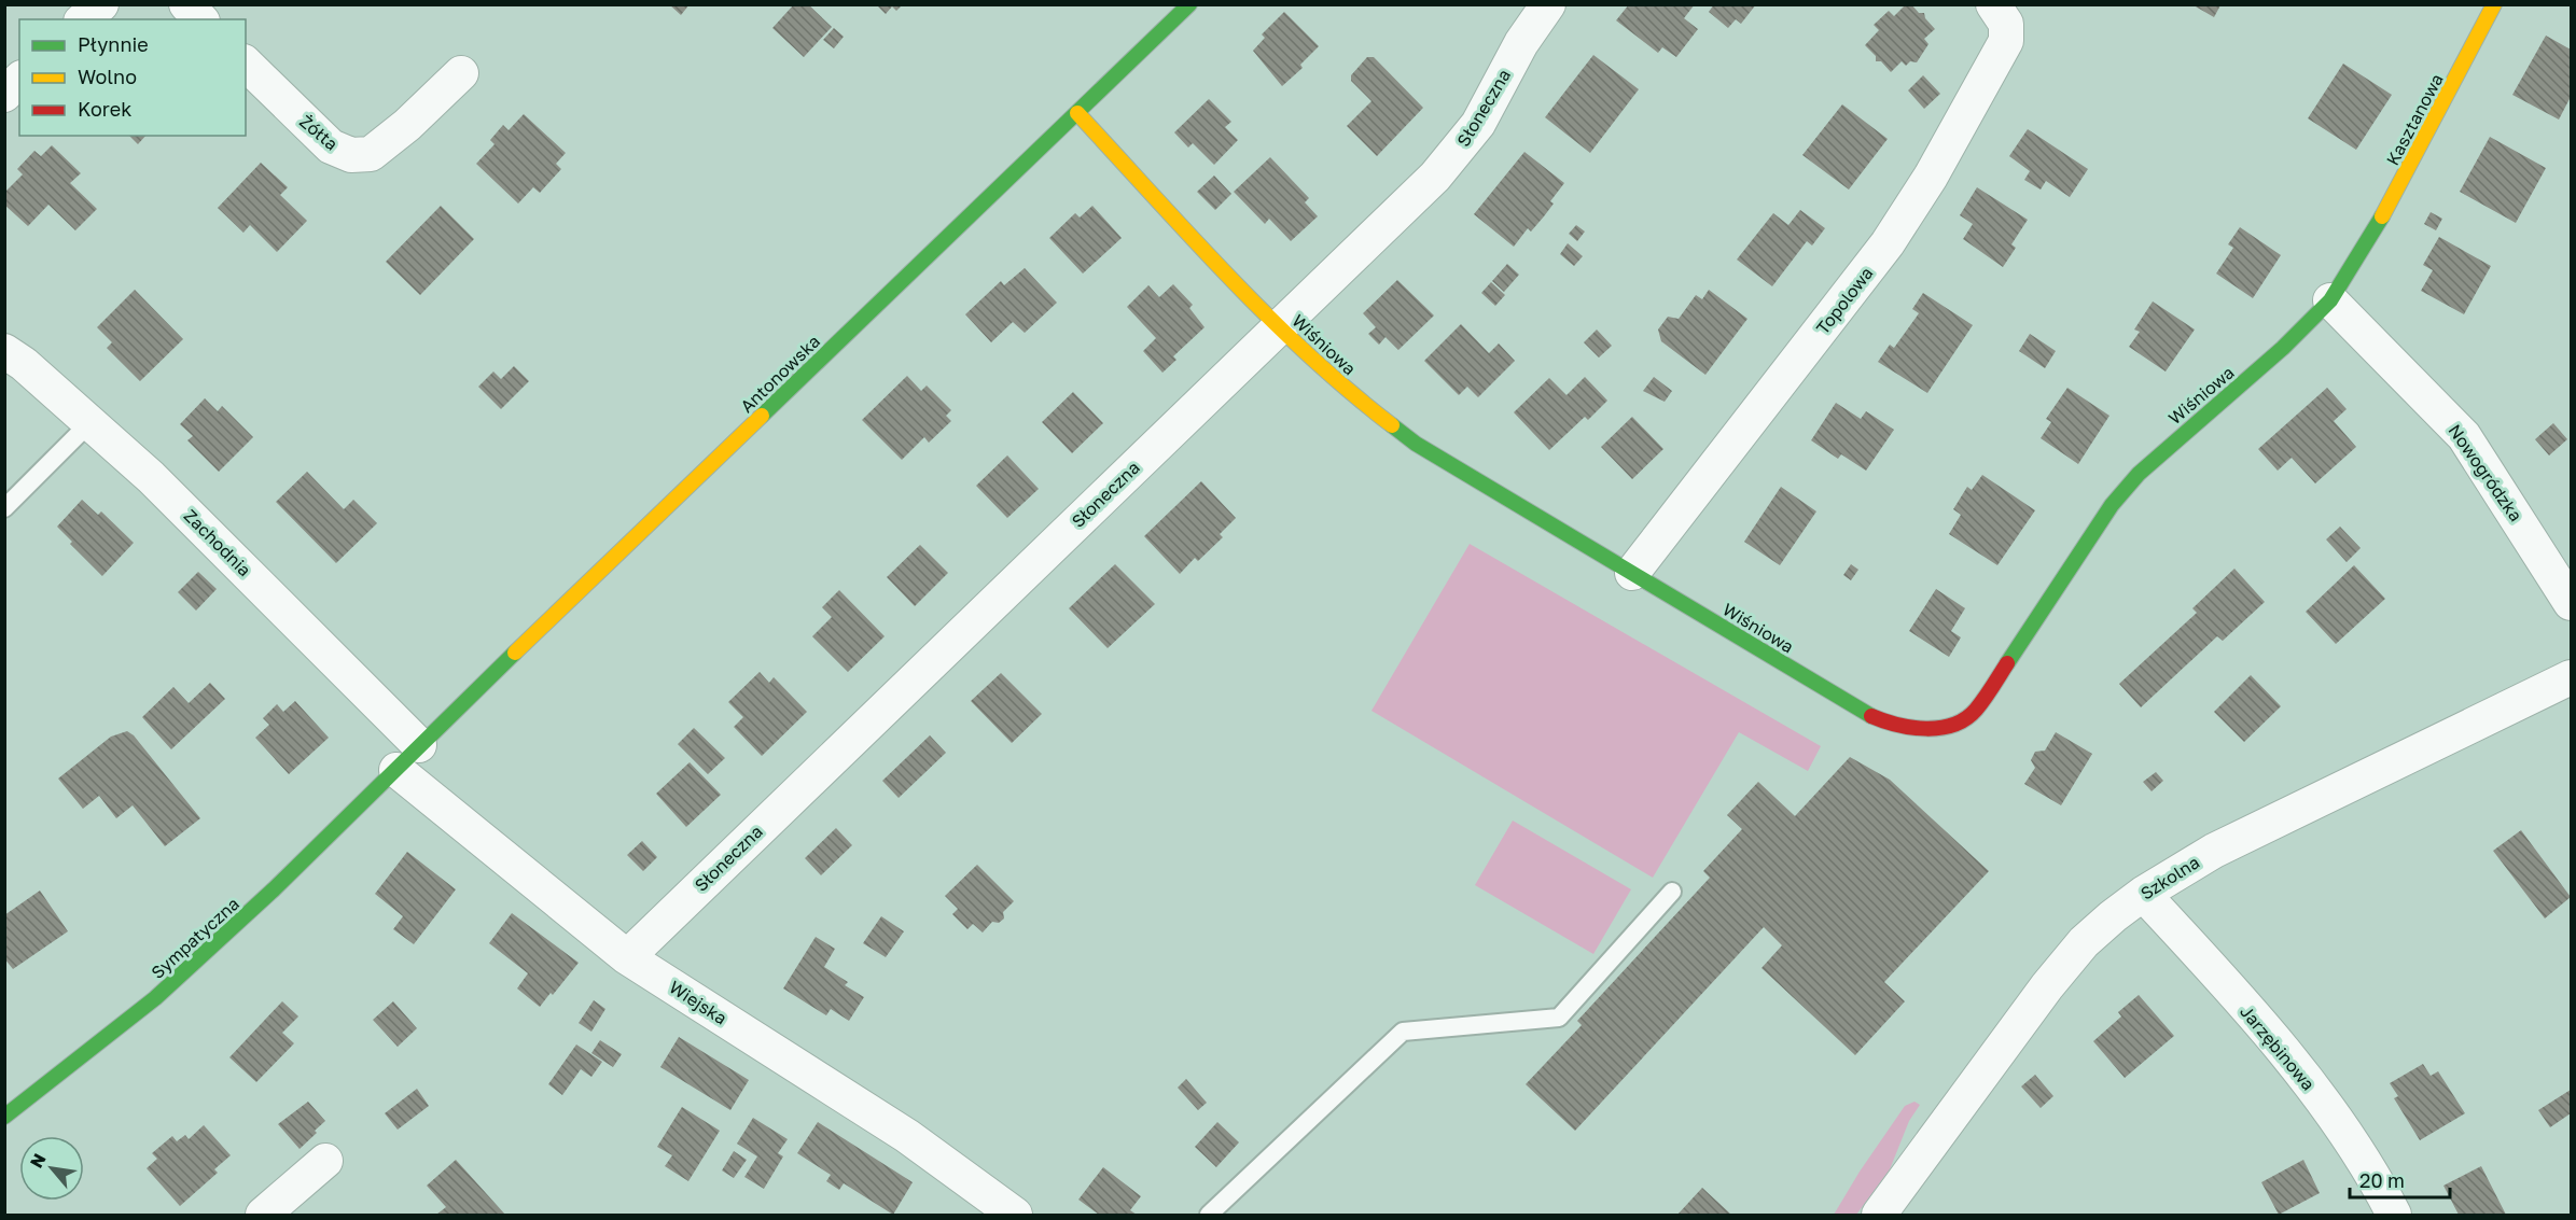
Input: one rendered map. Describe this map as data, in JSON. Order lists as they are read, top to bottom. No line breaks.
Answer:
{"streets":{"street":["Słoneczna","Kasztanowa","Żółta","Topolowa","Wiśniowa","Antonowska","Nowogródzka","Zachodnia","Szkolna","Sympatyczna","Wiejska","Jarzębinowa"]},"crossings":[["Słoneczna","Wiśniowa"],["Słoneczna","Wiejska"],["Kasztanowa","Wiśniowa"],["Topolowa","Wiśniowa"],["Wiśniowa","Antonowska"],["Wiśniowa","Nowogródzka"],["Antonowska","Zachodnia"],["Antonowska","Sympatyczna"],["Antonowska","Wiejska"],["Szkolna","Jarzębinowa"],["Sympatyczna","Wiejska"]],"legend":["Płynnie","Wolno","Korek"],"scale_bar":"20 m","north":"top left"}
